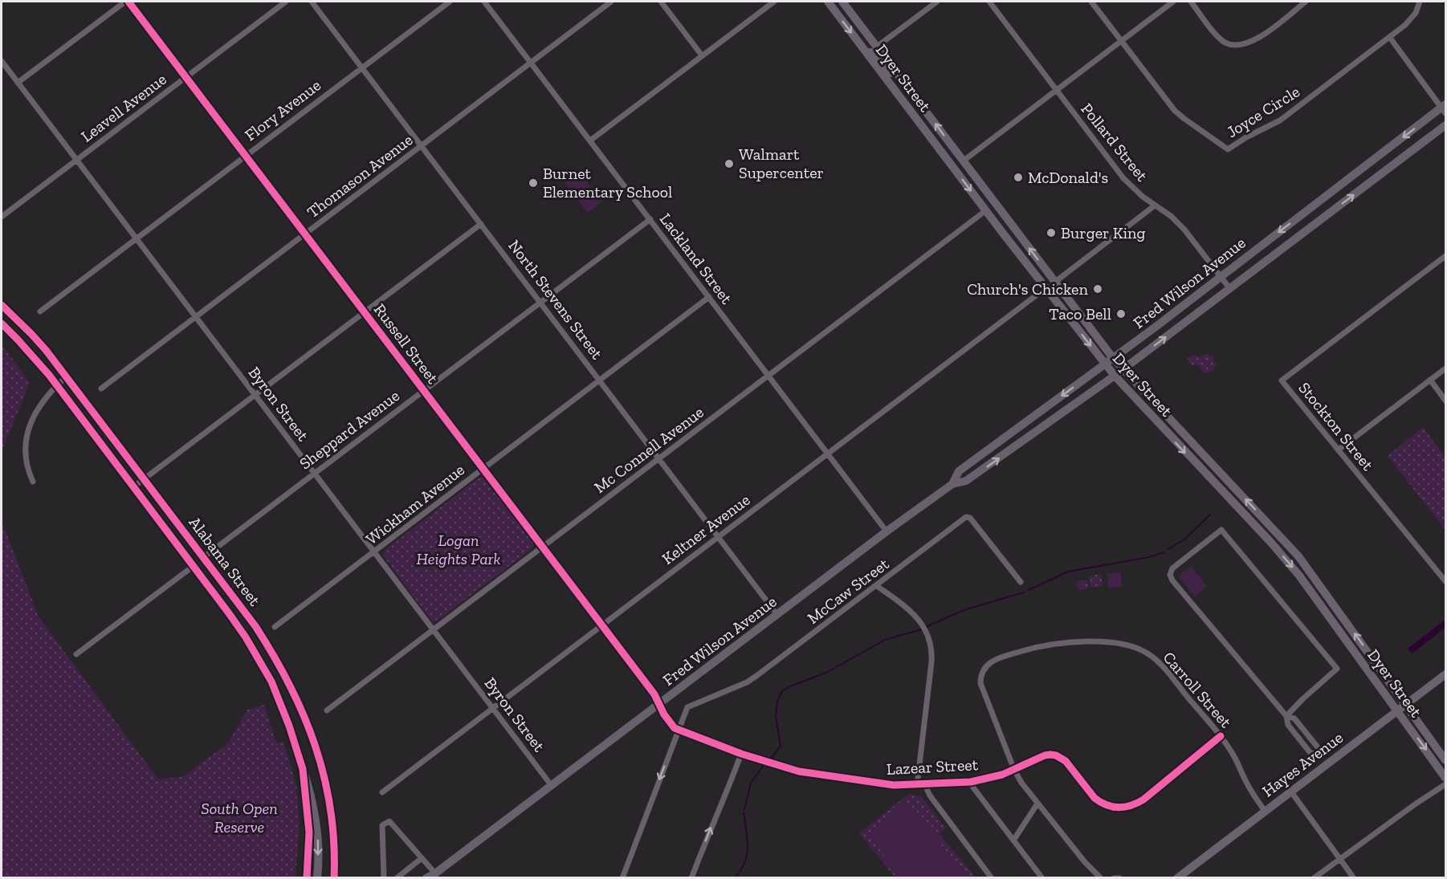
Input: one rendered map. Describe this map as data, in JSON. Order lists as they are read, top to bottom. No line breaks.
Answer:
{"streets":{"main road":["Dyer Street","Fred Wilson Avenue","Alabama Street","Hayes Avenue"],"street":["Leavell Avenue","Flory Avenue","Joyce Circle","Pollard Street","Thomason Avenue","Lackland Street","North Stevens Street","Russell Street","Byron Street","Stockton Street","Sheppard Avenue","Mc Connell Avenue","Wickham Avenue","Keltner Avenue","McCaw Street","Carroll Street","Lazear Street"]},"crossings":[["Dyer Street","Fred Wilson Avenue"],["Dyer Street","Mc Connell Avenue"],["Dyer Street","Keltner Avenue"],["Dyer Street","Hayes Avenue"],["Leavell Avenue","Russell Street"],["Leavell Avenue","Byron Street"],["Flory Avenue","North Stevens Street"],["Flory Avenue","Russell Street"],["Flory Avenue","Byron Street"],["Pollard Street","Fred Wilson Avenue"],["Thomason Avenue","Lackland Street"],["Thomason Avenue","North Stevens Street"],["Thomason Avenue","Russell Street"],["Thomason Avenue","Byron Street"],["Lackland Street","Fred Wilson Avenue"],["Lackland Street","Sheppard Avenue"],["Lackland Street","Mc Connell Avenue"],["Lackland Street","Wickham Avenue"],["Lackland Street","Keltner Avenue"],["Fred Wilson Avenue","North Stevens Street"],["Fred Wilson Avenue","Russell Street"],["Fred Wilson Avenue","Byron Street"],["North Stevens Street","Sheppard Avenue"],["North Stevens Street","Mc Connell Avenue"],["North Stevens Street","Wickham Avenue"],["North Stevens Street","Keltner Avenue"],["Russell Street","Sheppard Avenue"],["Russell Street","Mc Connell Avenue"],["Russell Street","Wickham Avenue"],["Russell Street","Keltner Avenue"],["Russell Street","McCaw Street"],["Russell Street","Lazear Street"],["Byron Street","Sheppard Avenue"],["Byron Street","Mc Connell Avenue"],["Byron Street","Wickham Avenue"],["Byron Street","Keltner Avenue"],["Sheppard Avenue","Alabama Street"],["McCaw Street","Lazear Street"],["Carroll Street","Hayes Avenue"],["Carroll Street","Lazear Street"]],"parks":["Logan Heights Park","South Open Reserve"],"places":["Walmart Supercenter","McDonald's","Burnet Elementary School","Burger King","Church's Chicken","Taco Bell"]}
